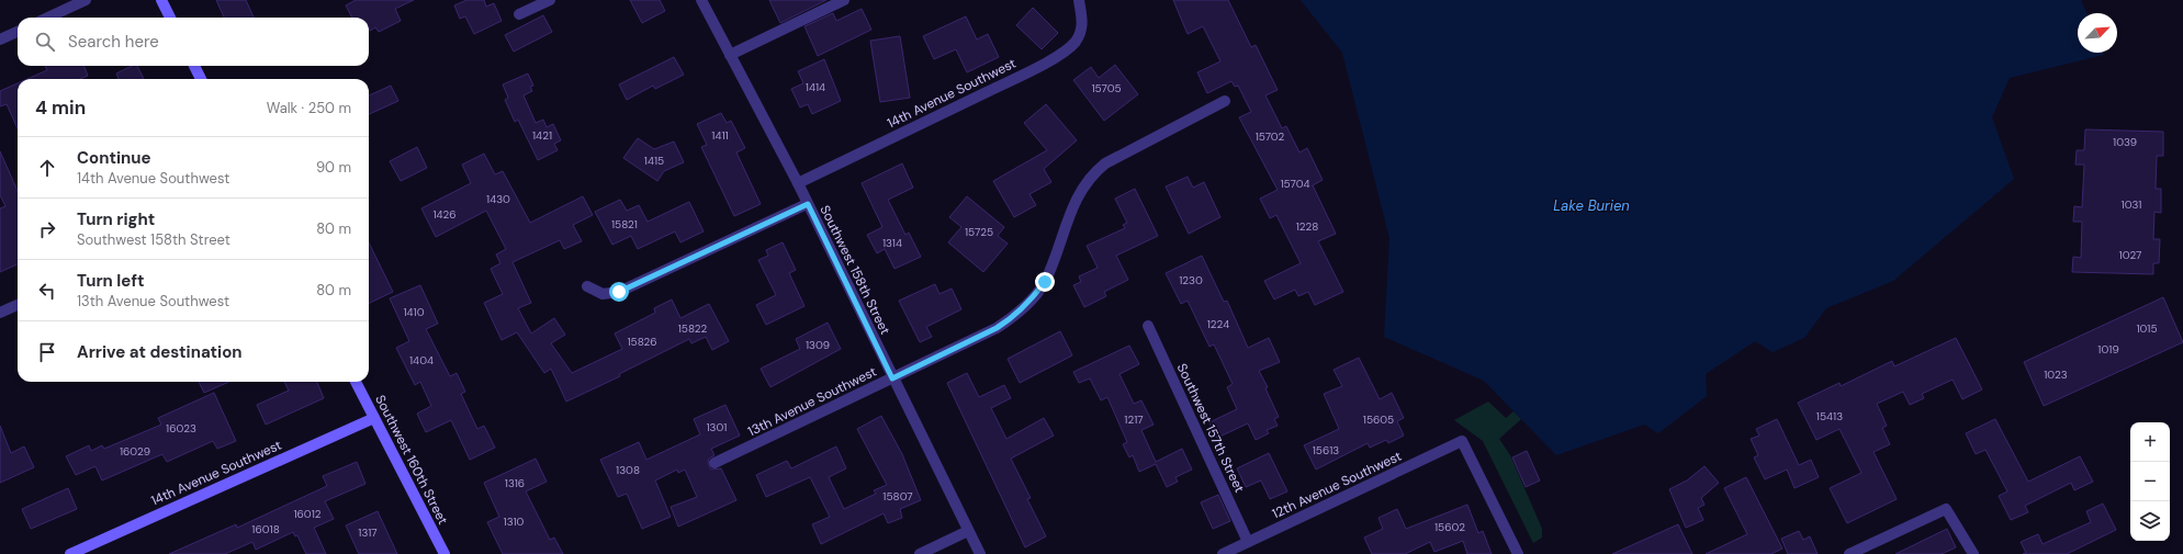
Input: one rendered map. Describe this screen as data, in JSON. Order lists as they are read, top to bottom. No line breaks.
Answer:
{"streets":{"street":["14th Avenue Southwest","Southwest 158th Street","13th Avenue Southwest","Southwest 157th Street","Southwest 160th Street","12th Avenue Southwest"]},"crossings":[["14th Avenue Southwest","Southwest 158th Street"],["14th Avenue Southwest","Southwest 160th Street"],["Southwest 158th Street","13th Avenue Southwest"],["Southwest 157th Street","12th Avenue Southwest"]],"water":["Lake Burien"],"house_numbers":["1414","15705","1421","1411","15702","1039","1415","15704","1430","1031","1426","15821","1228","15725","1314","1027","1230","1410","1224","15822","1015","15826","1309","1019","1404","1023","15413","1217","15605","1301","16023","15613","16029","1308","1316","15807","16012","1310","15602","16018","1317"],"north":"top right","page":{"search":"Search here","heading":["4 min","Walk · 250 m"],"list":[["Continue","14th Avenue Southwest","90 m"],["Turn right","Southwest 158th Street","80 m"],["Turn left","13th Avenue Southwest","80 m"],"Arrive at destination"],"map_buttons":["+","−"]}}
